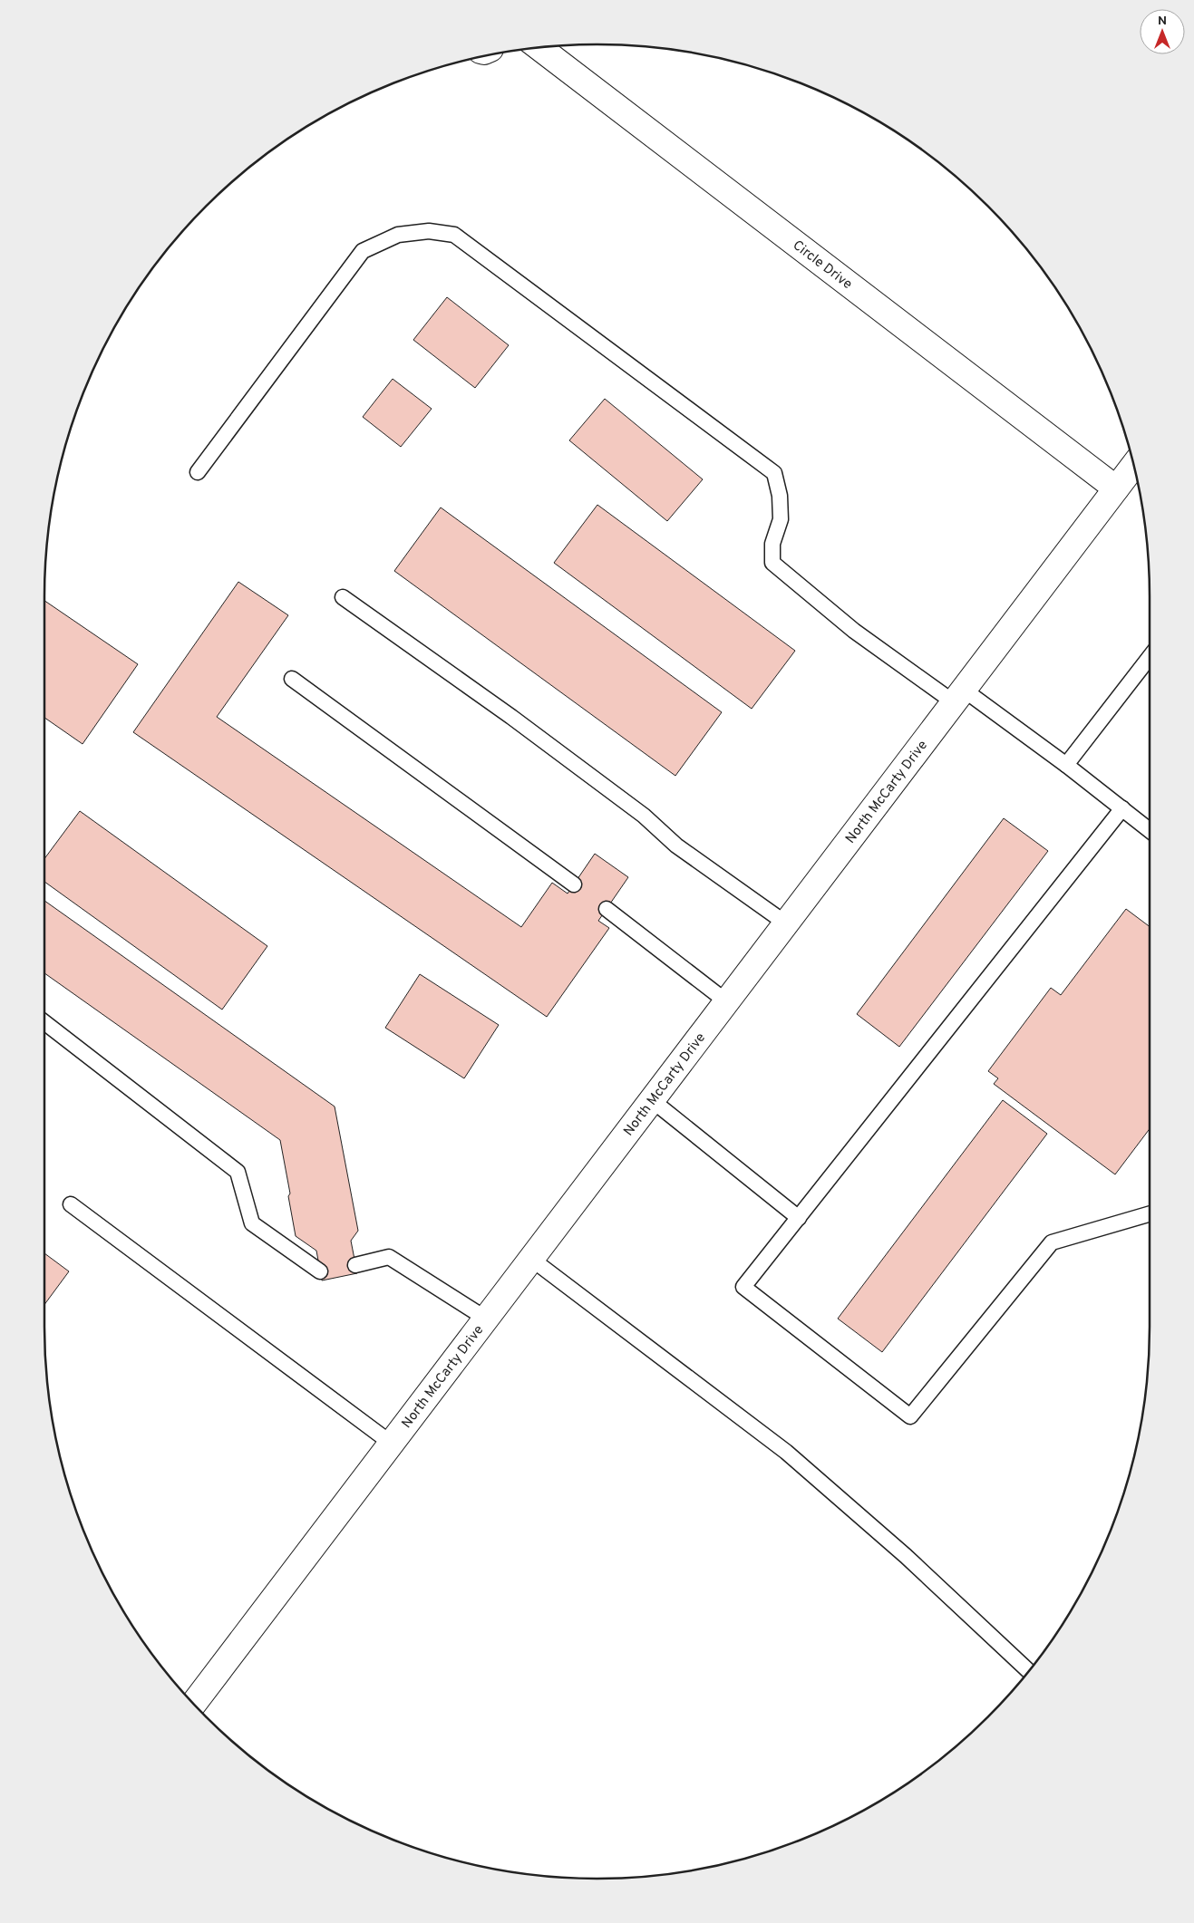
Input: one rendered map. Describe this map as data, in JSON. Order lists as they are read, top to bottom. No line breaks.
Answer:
{"streets":{"main road":["Circle Drive","North McCarty Drive"]},"crossings":[["Circle Drive","North McCarty Drive"]],"north":"top"}
